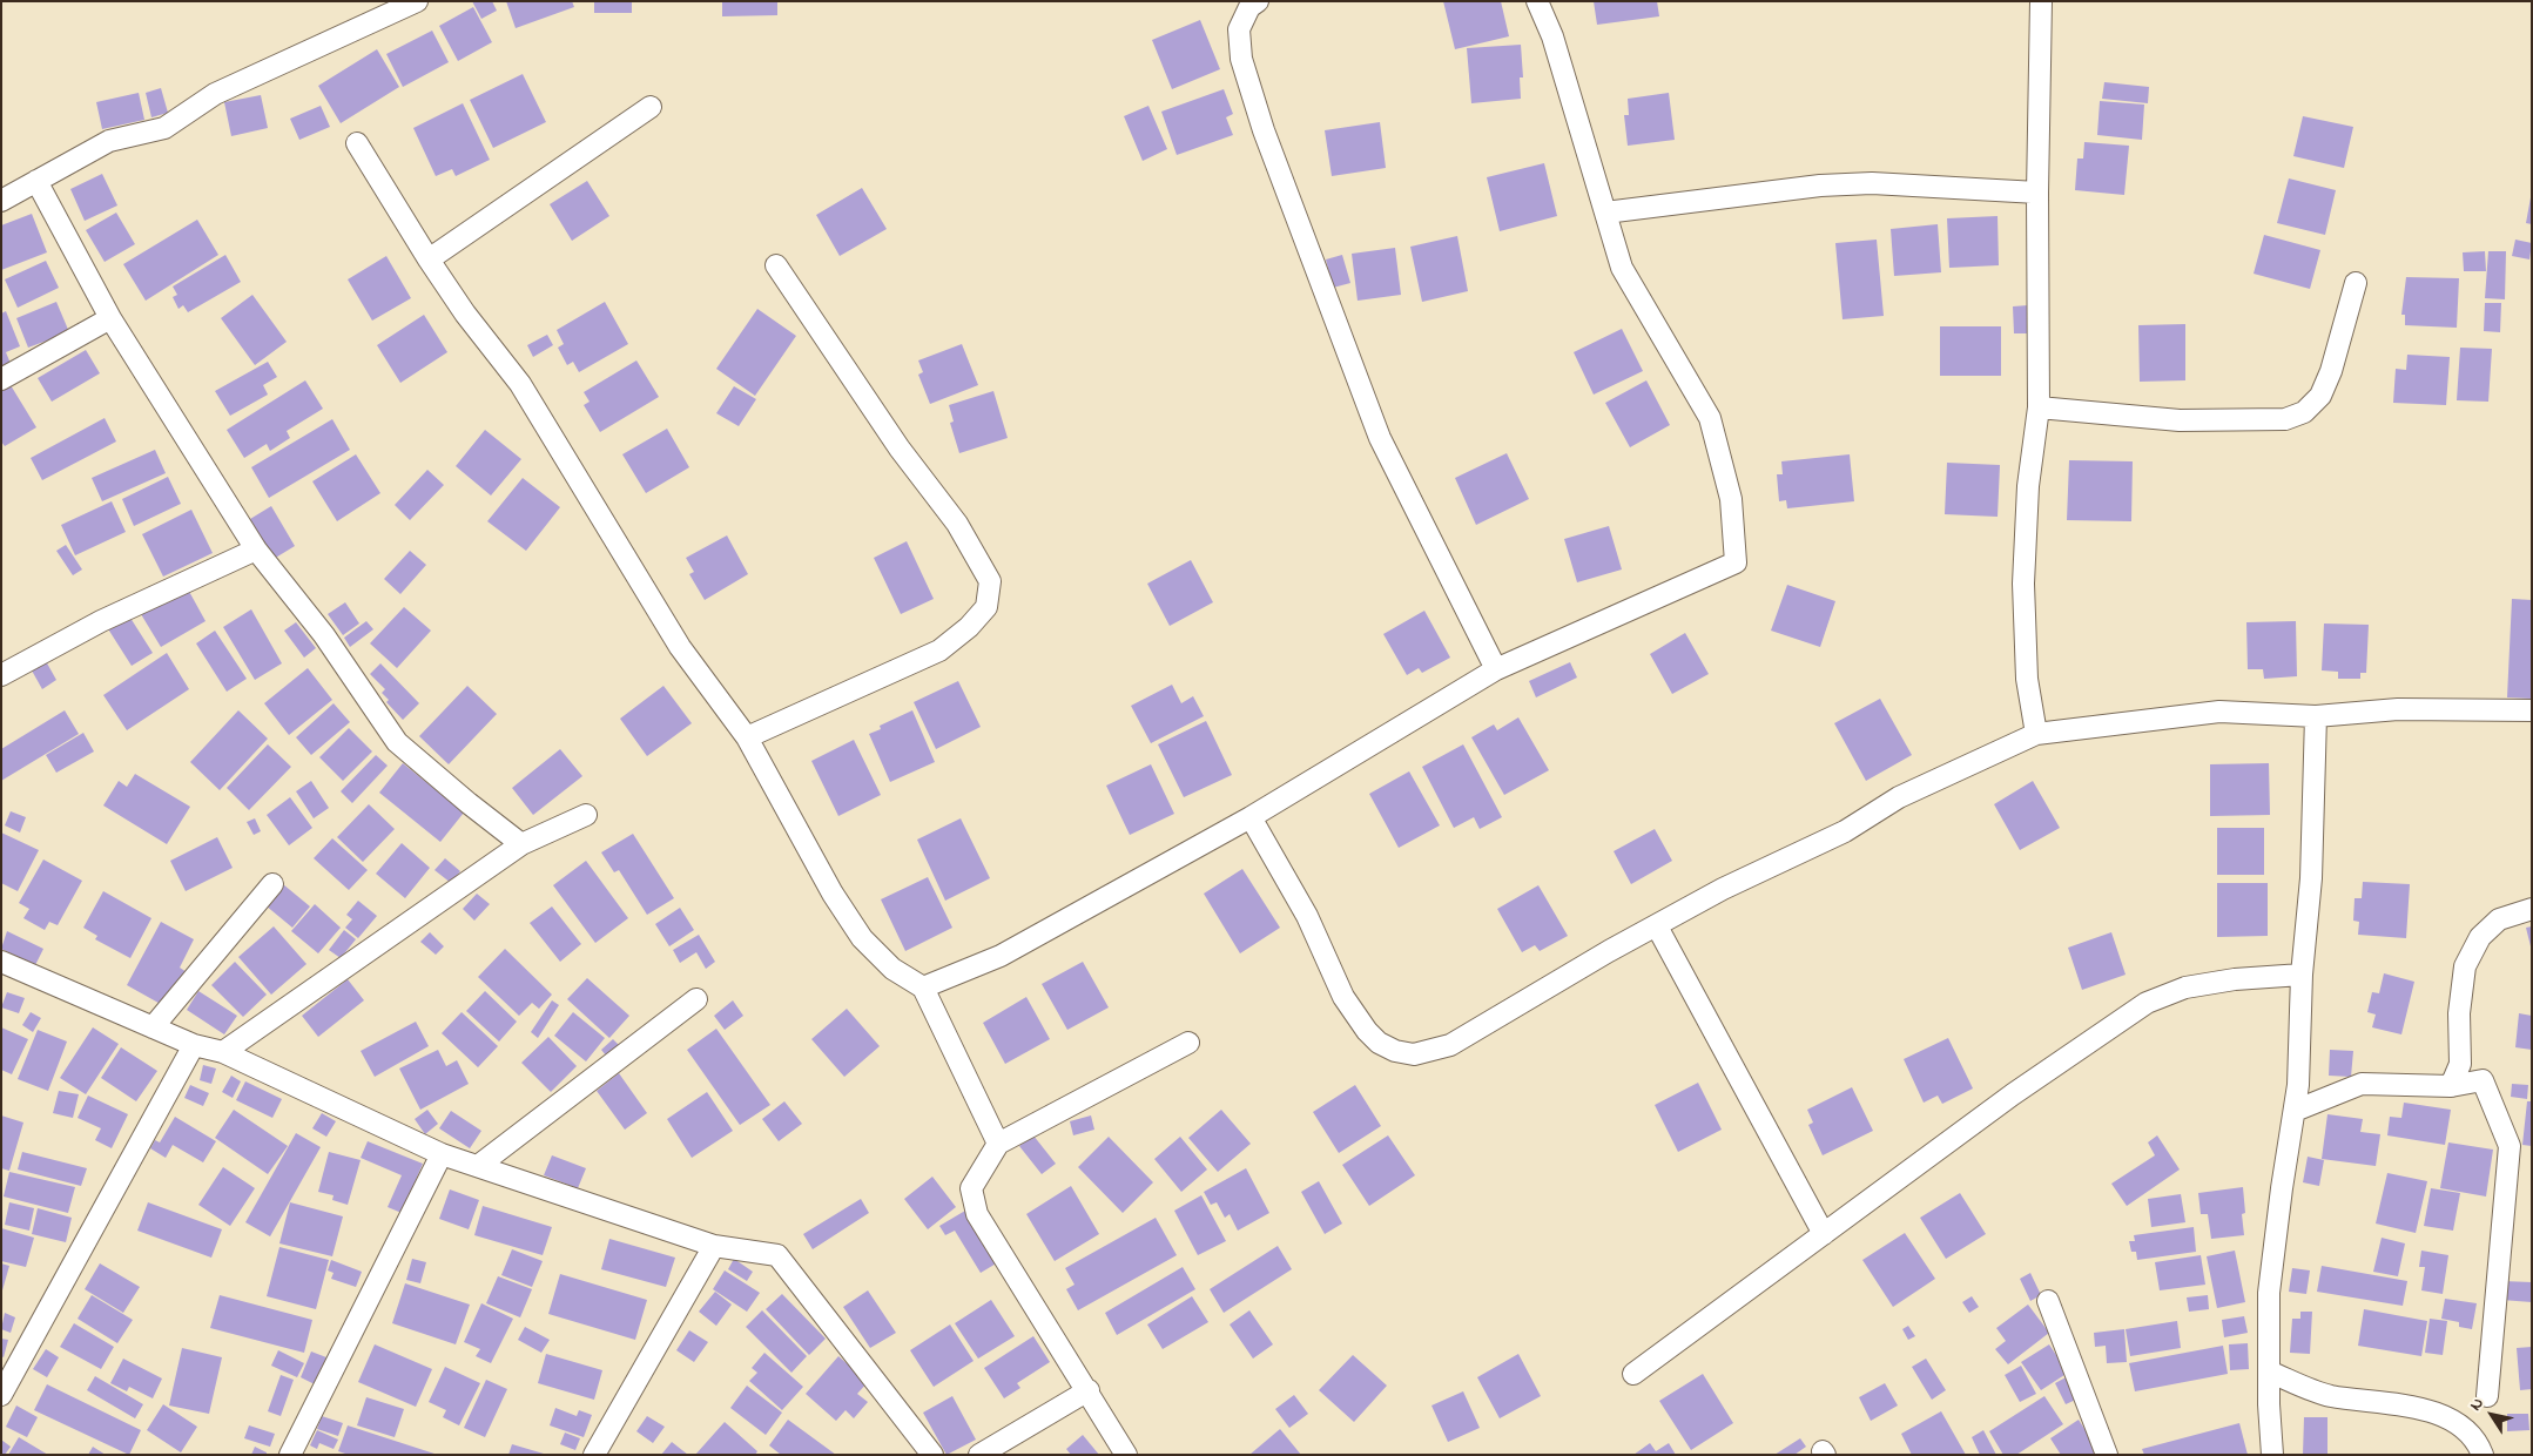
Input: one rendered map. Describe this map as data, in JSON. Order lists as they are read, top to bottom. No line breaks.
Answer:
{"north":"top left"}
